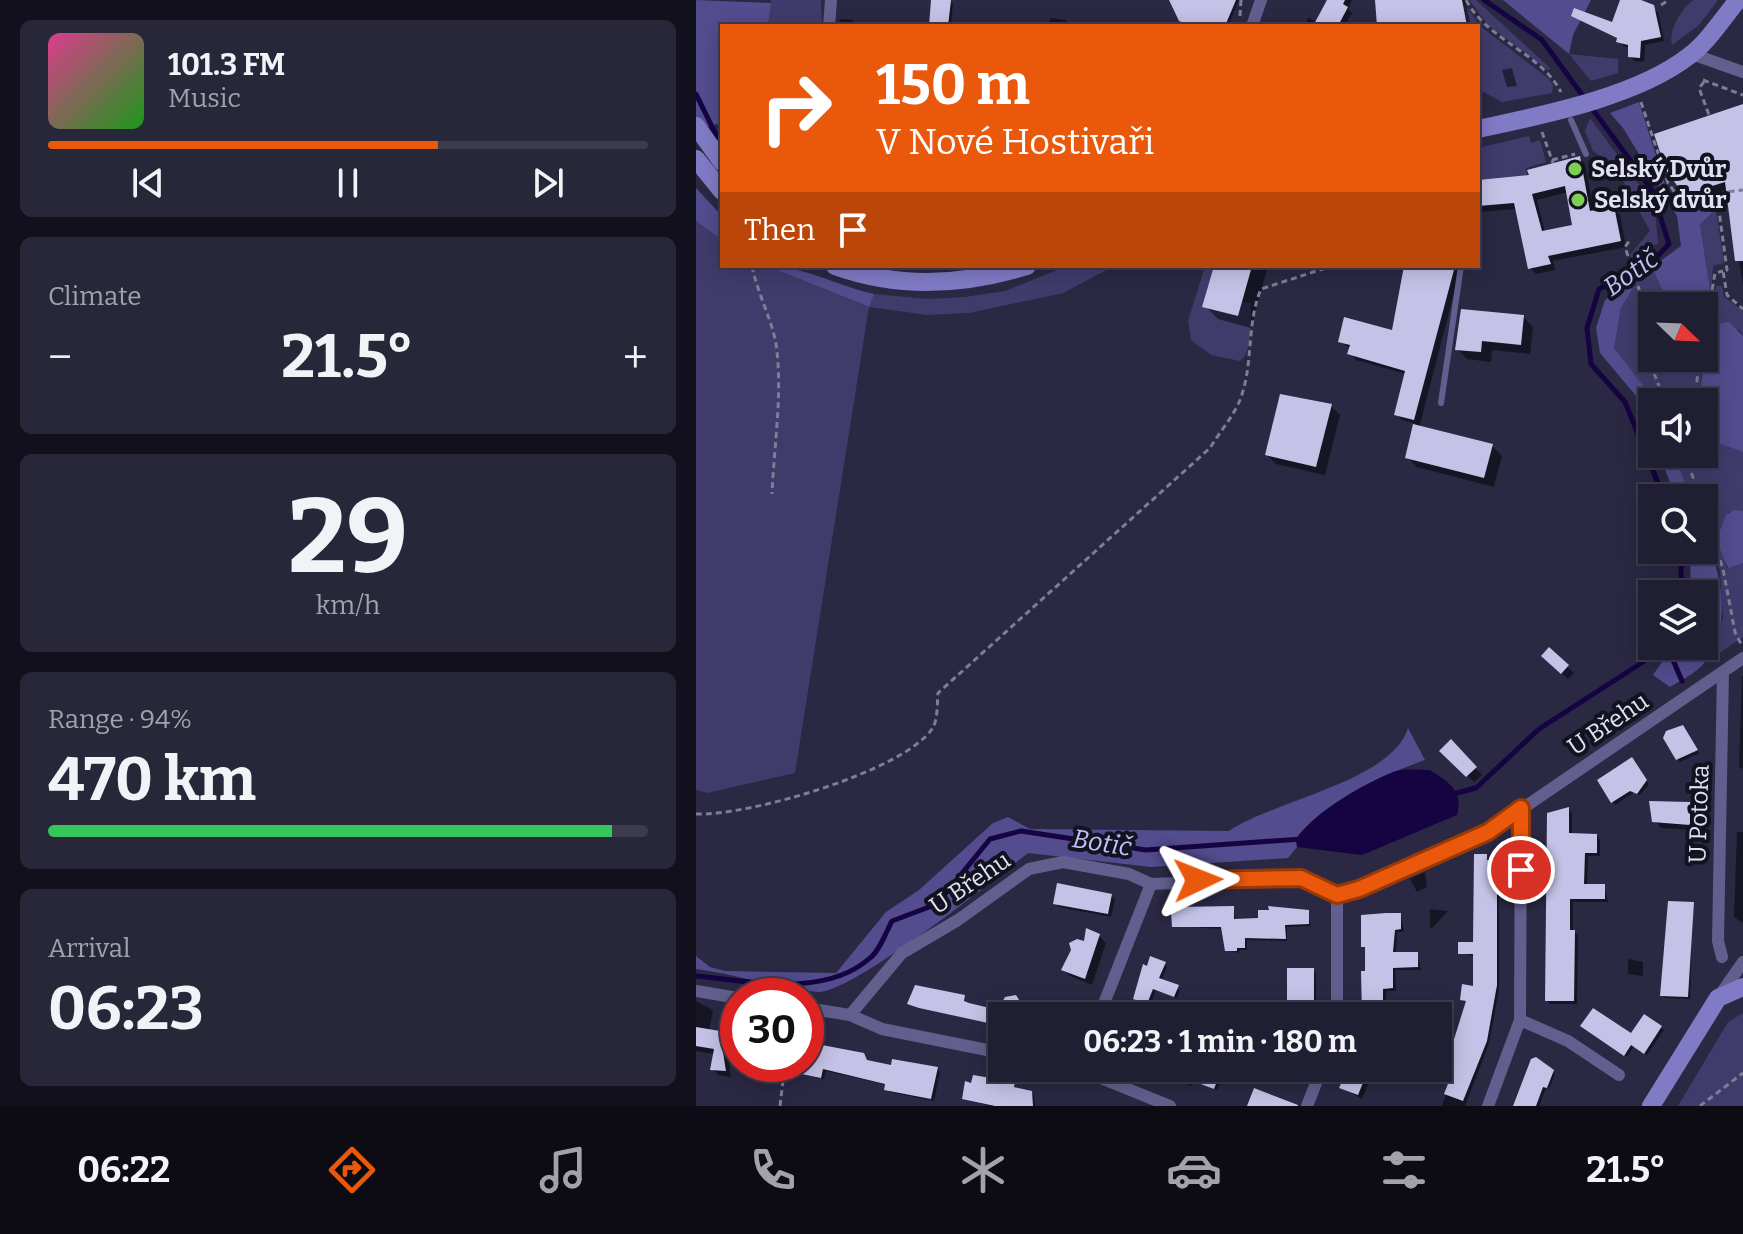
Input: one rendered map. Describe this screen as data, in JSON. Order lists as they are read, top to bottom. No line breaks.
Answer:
{"streets":{"street":["U Břehu","U Potoka"]},"crossings":[["U Břehu","U Potoka"]],"water":["Botič"],"places":["Selský Dvůr","Selský dvůr"],"north":"bottom right","page":{"turn":["150 m","V Nové Hostivaři"],"song":["101.3 FM","Music"],"then":"Then","tile":["Climate",["29","km/h"],["Range · 94%","470 km"],["Arrival","06:23"]],"heat":["−","21.5°","+"],"limit":"30","trip":"06:23 · 1 min · 180 m","tabs":["06:22","21.5°"]}}
